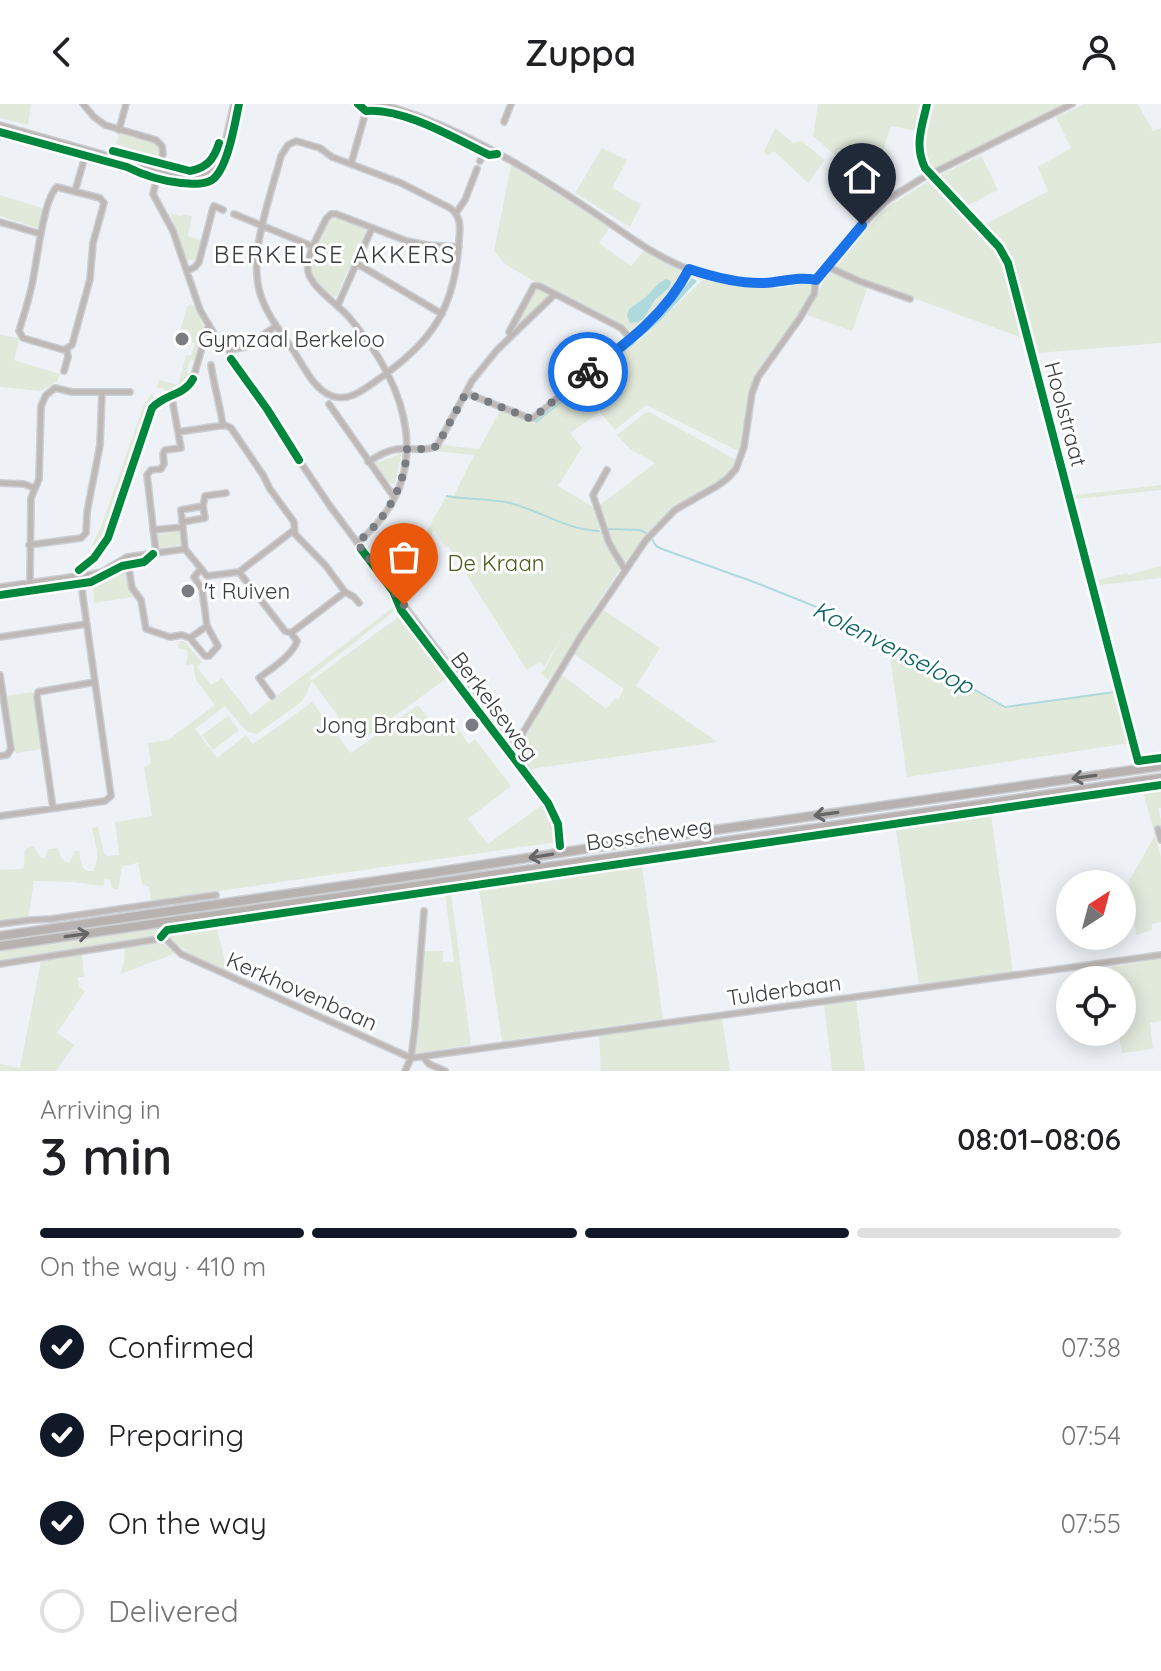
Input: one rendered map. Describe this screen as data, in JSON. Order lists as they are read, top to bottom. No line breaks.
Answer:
{"streets":{"main road":["Bosscheweg"],"street":["Hoolstraat","Berkelseweg","Tulderbaan","Kerkhovenbaan"]},"crossings":[["Tulderbaan","Kerkhovenbaan"]],"districts":["BERKELSE AKKERS"],"water":["Kolenvenseloop"],"parks":["De Kraan"],"places":["Gymzaal Berkeloo","'t Ruiven","Jong Brabant"],"north":"top right","page":{"header":"Zuppa","heading":["3 min","Arriving in","08:01–08:06"],"bar":"On the way · 410 m","list":[["Confirmed","07:38"],["Preparing","07:54"],["On the way","07:55"],"Delivered"]}}
